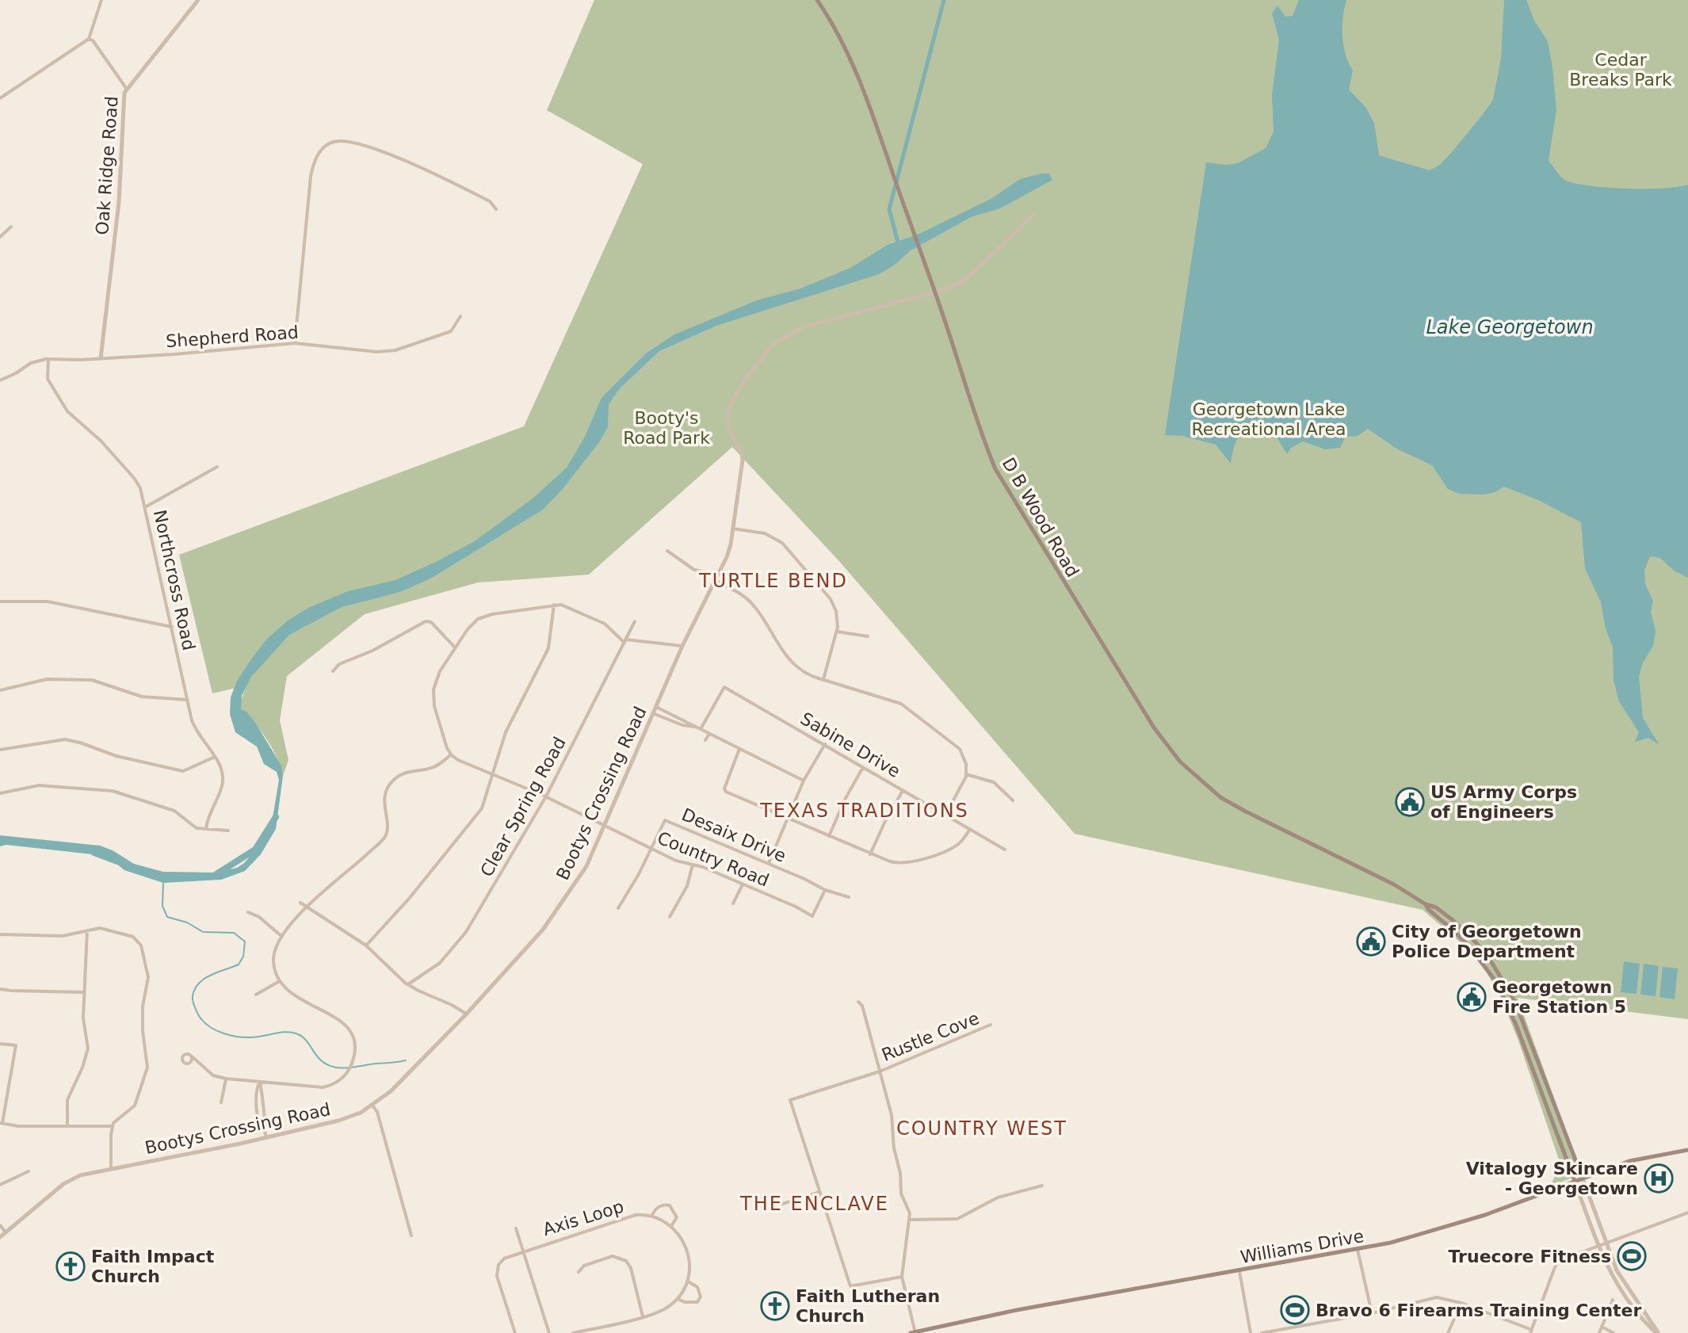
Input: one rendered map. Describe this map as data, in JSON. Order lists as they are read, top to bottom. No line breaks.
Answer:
{"streets":{"main road":["D B Wood Road","Williams Drive"],"street":["Oak Ridge Road","Shepherd Road","Northcross Road","Sabine Drive","Bootys Crossing Road","Clear Spring Road","Desaix Drive","Country Road","Rustle Cove","Axis Loop"]},"crossings":[["Oak Ridge Road","Shepherd Road"],["Shepherd Road","Northcross Road"],["D B Wood Road","Williams Drive"],["Bootys Crossing Road","Country Road"],["Clear Spring Road","Country Road"],["Desaix Drive","Country Road"]],"districts":["TURTLE BEND","TEXAS TRADITIONS","COUNTRY WEST","THE ENCLAVE"],"water":["Lake Georgetown"],"parks":["Cedar Breaks Park","Georgetown Lake Recreational Area","Booty's Road Park"],"places":{"public building":["US Army Corps of Engineers","City of Georgetown Police Department","Georgetown Fire Station 5"],"hospital":["Vitalogy Skincare - Georgetown"],"sports":["Truecore Fitness","Bravo 6 Firearms Training Center"],"church":["Faith Impact Church","Faith Lutheran Church"]}}
